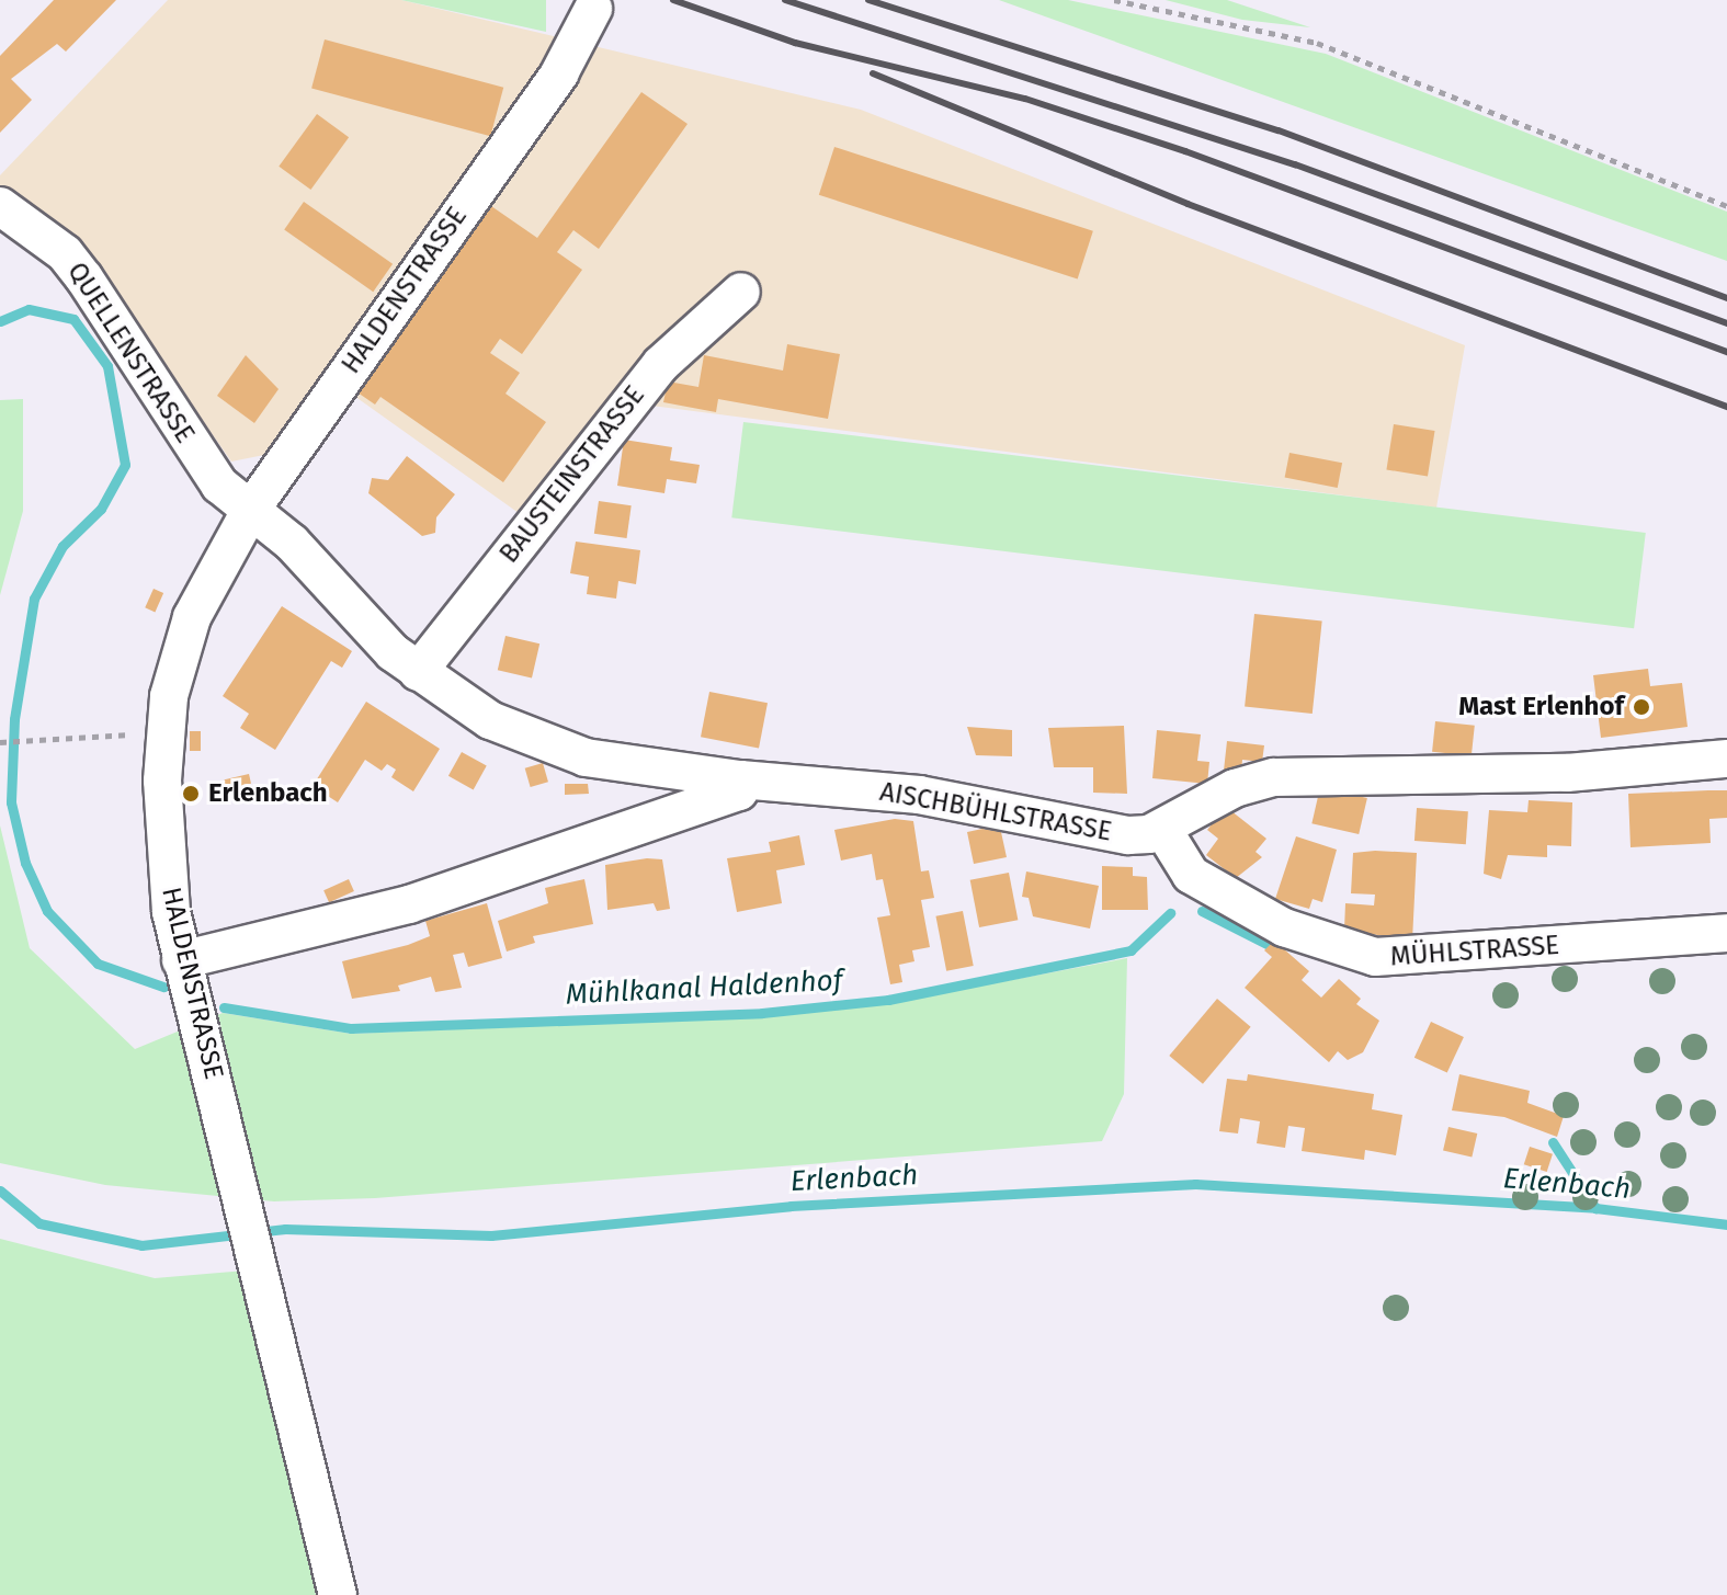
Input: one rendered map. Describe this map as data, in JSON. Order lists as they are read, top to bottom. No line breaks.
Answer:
{"streets":{"street":["HALDENSTRASSE","QUELLENSTRASSE","BAUSTEINSTRASSE","AISCHBÜHLSTRASSE","MÜHLSTRASSE"]},"crossings":[["HALDENSTRASSE","QUELLENSTRASSE"],["AISCHBÜHLSTRASSE","MÜHLSTRASSE"]],"water":["Mühlkanal Haldenhof","Erlenbach"],"places":["Mast Erlenhof","Erlenbach"]}
